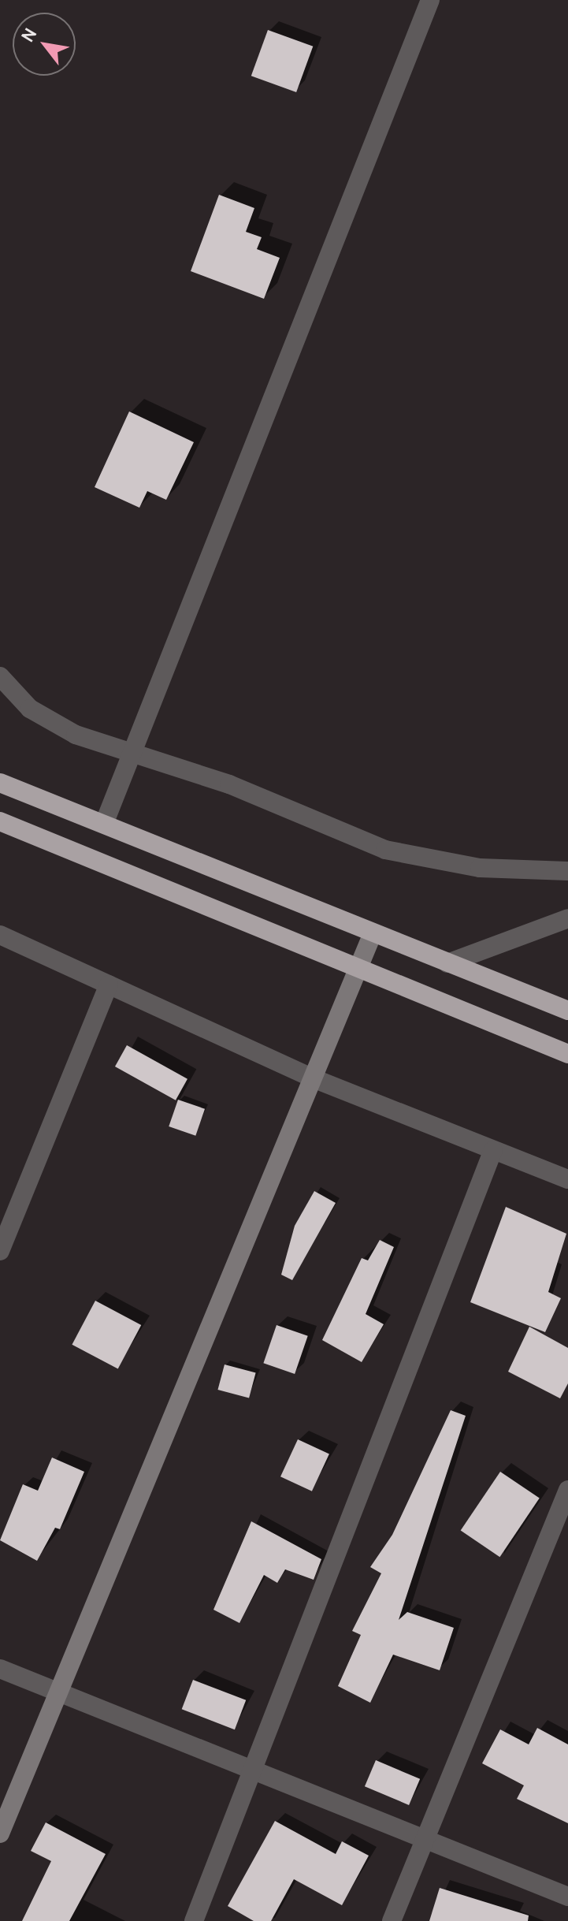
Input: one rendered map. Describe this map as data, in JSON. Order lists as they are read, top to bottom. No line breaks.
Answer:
{"north":"top left"}
